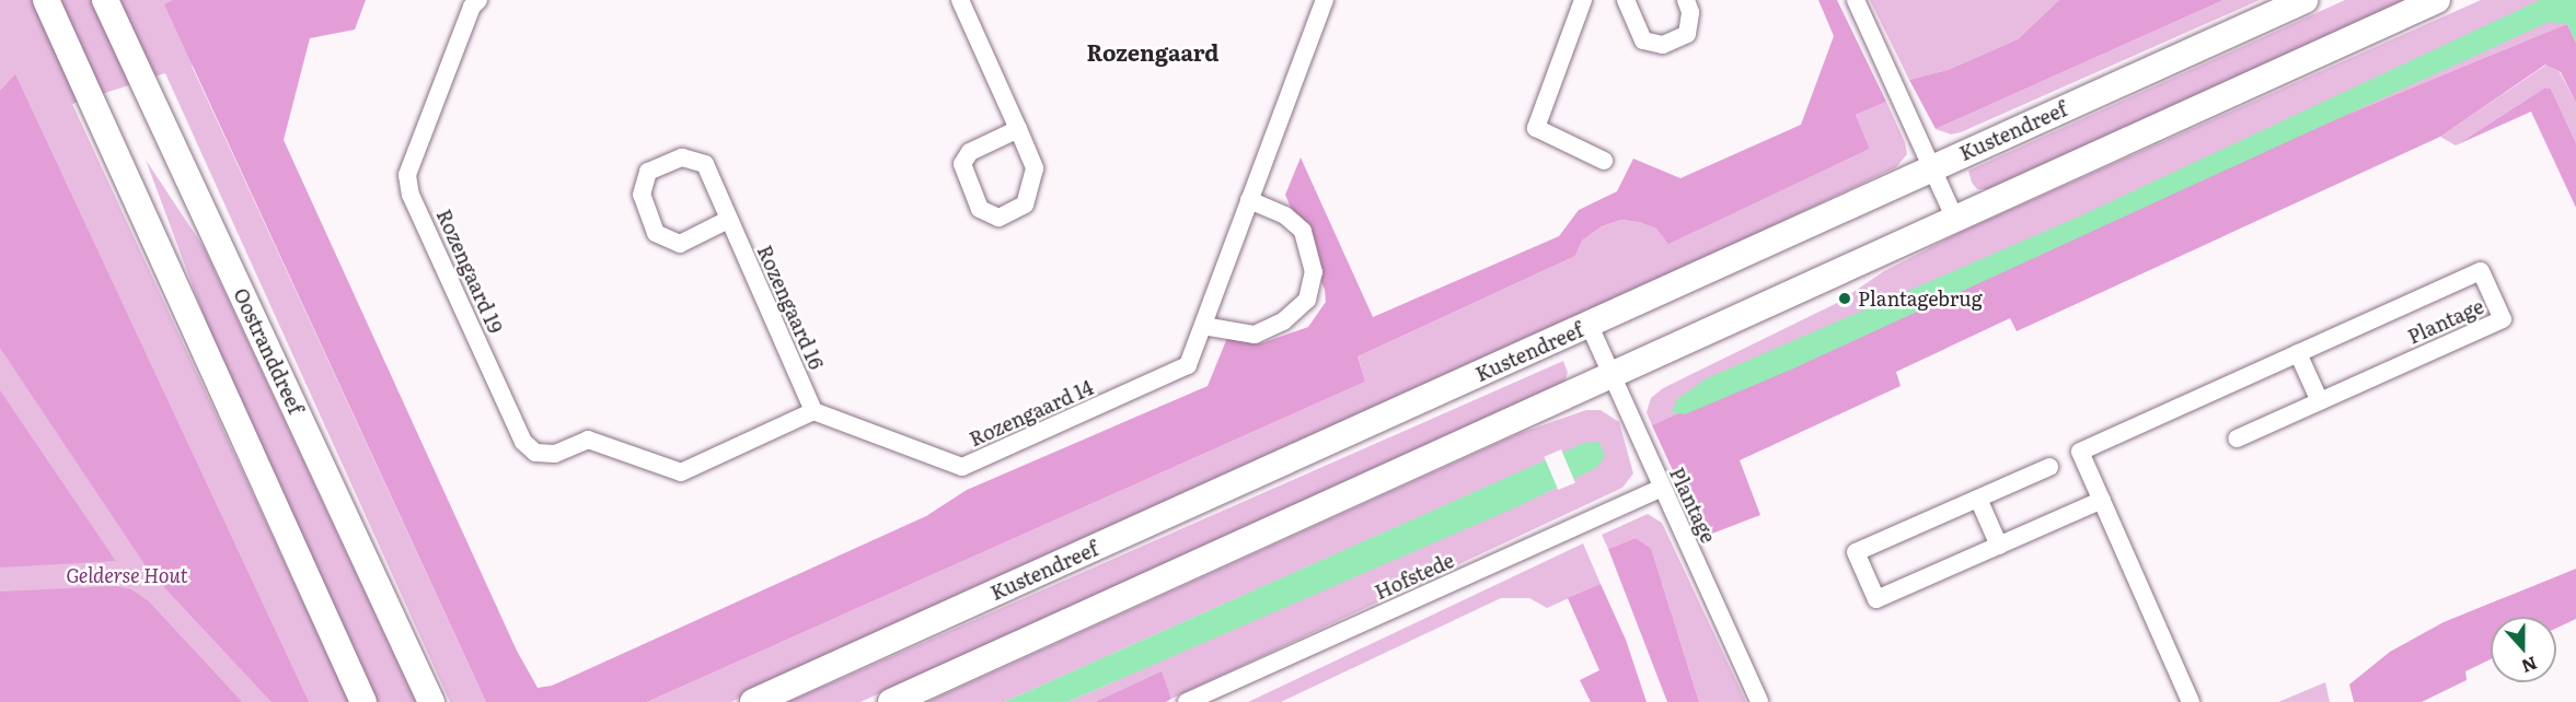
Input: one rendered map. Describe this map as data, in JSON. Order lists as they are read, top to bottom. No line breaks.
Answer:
{"streets":{"main road":["Kustendreef","Oostranddreef"],"street":["Rozengaard 19","Rozengaard 16","Plantage","Rozengaard 14","Hofstede"]},"crossings":[["Kustendreef","Plantage"],["Rozengaard 19","Rozengaard 16"],["Rozengaard 19","Rozengaard 14"],["Rozengaard 16","Rozengaard 14"],["Plantage","Hofstede"]],"districts":["Rozengaard"],"parks":["Gelderse Hout"],"places":["Plantagebrug"],"north":"bottom"}
